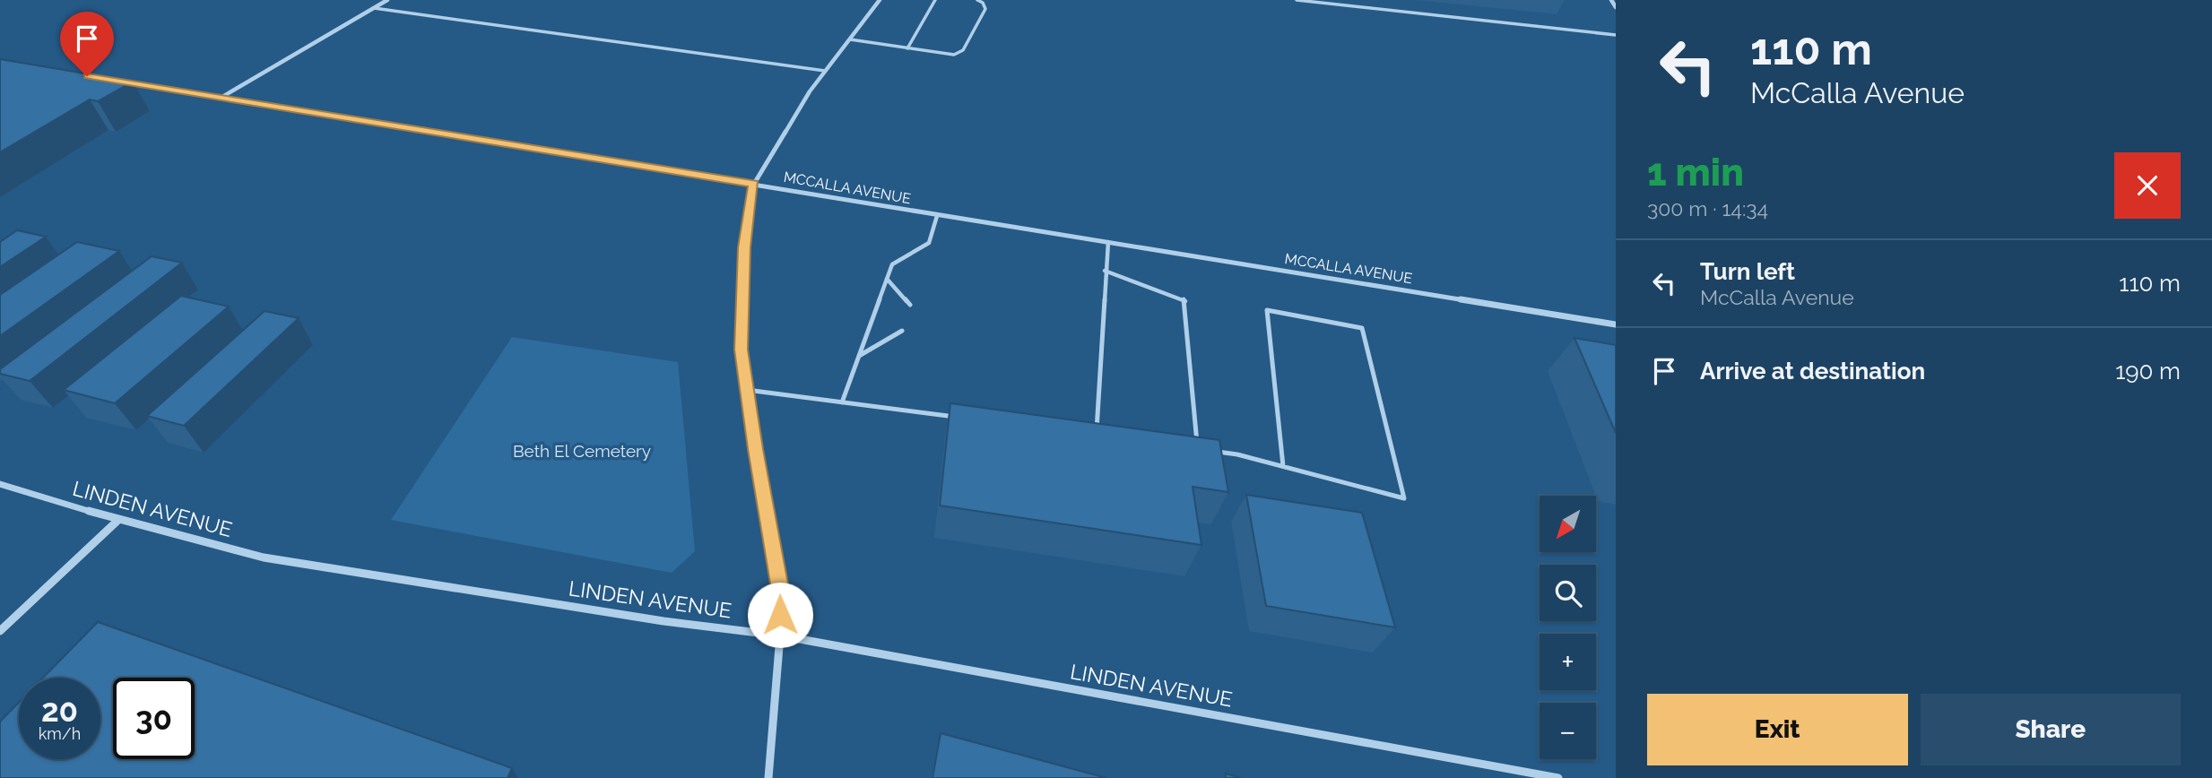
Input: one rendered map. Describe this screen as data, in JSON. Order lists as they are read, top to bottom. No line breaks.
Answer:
{"streets":{"street":["MCCALLA AVENUE","LINDEN AVENUE"]},"parks":["Beth El Cemetery"],"north":"bottom left","page":{"turn":["110 m","McCalla Avenue"],"heading":["1 min","300 m · 14:34"],"list":[{"name":"Turn left","note":"McCalla Avenue","value":"110 m"},{"name":"Arrive at destination","value":"190 m"}],"map_buttons":["+","−"],"speed":"20 km/h","limit":"30","buttons":["Exit","Share"]}}
